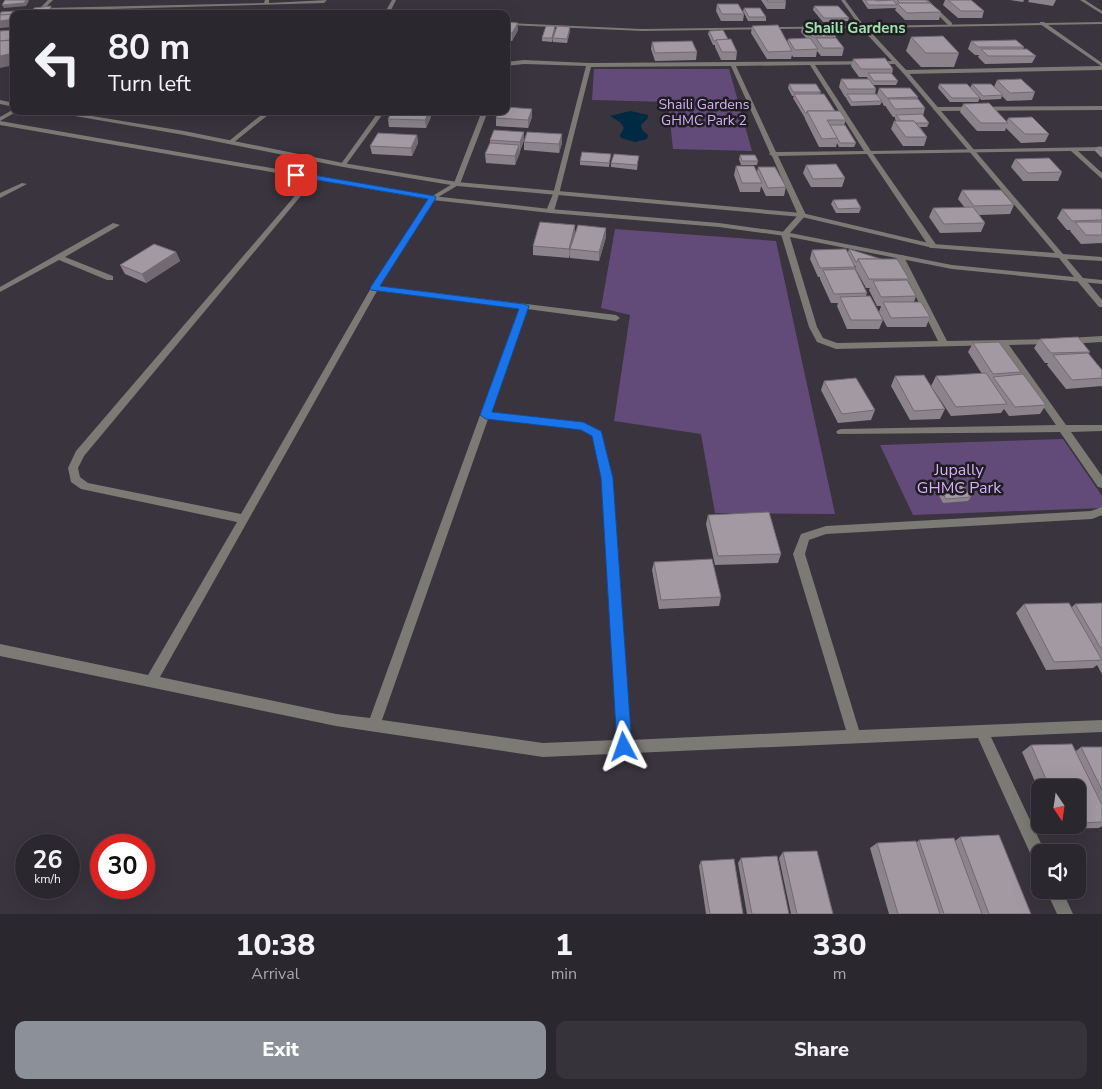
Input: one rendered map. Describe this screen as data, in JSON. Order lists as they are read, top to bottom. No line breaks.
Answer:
{"districts":["Shaili Gardens"],"parks":["Shaili Gardens GHMC Park 2","Jupally GHMC Park"],"north":"bottom","page":{"turn":["80 m","Turn left"],"speed":"26 km/h","limit":"30","eta":["10:38","Arrival","1","min","330","m"],"buttons":["Exit","Share"]}}
